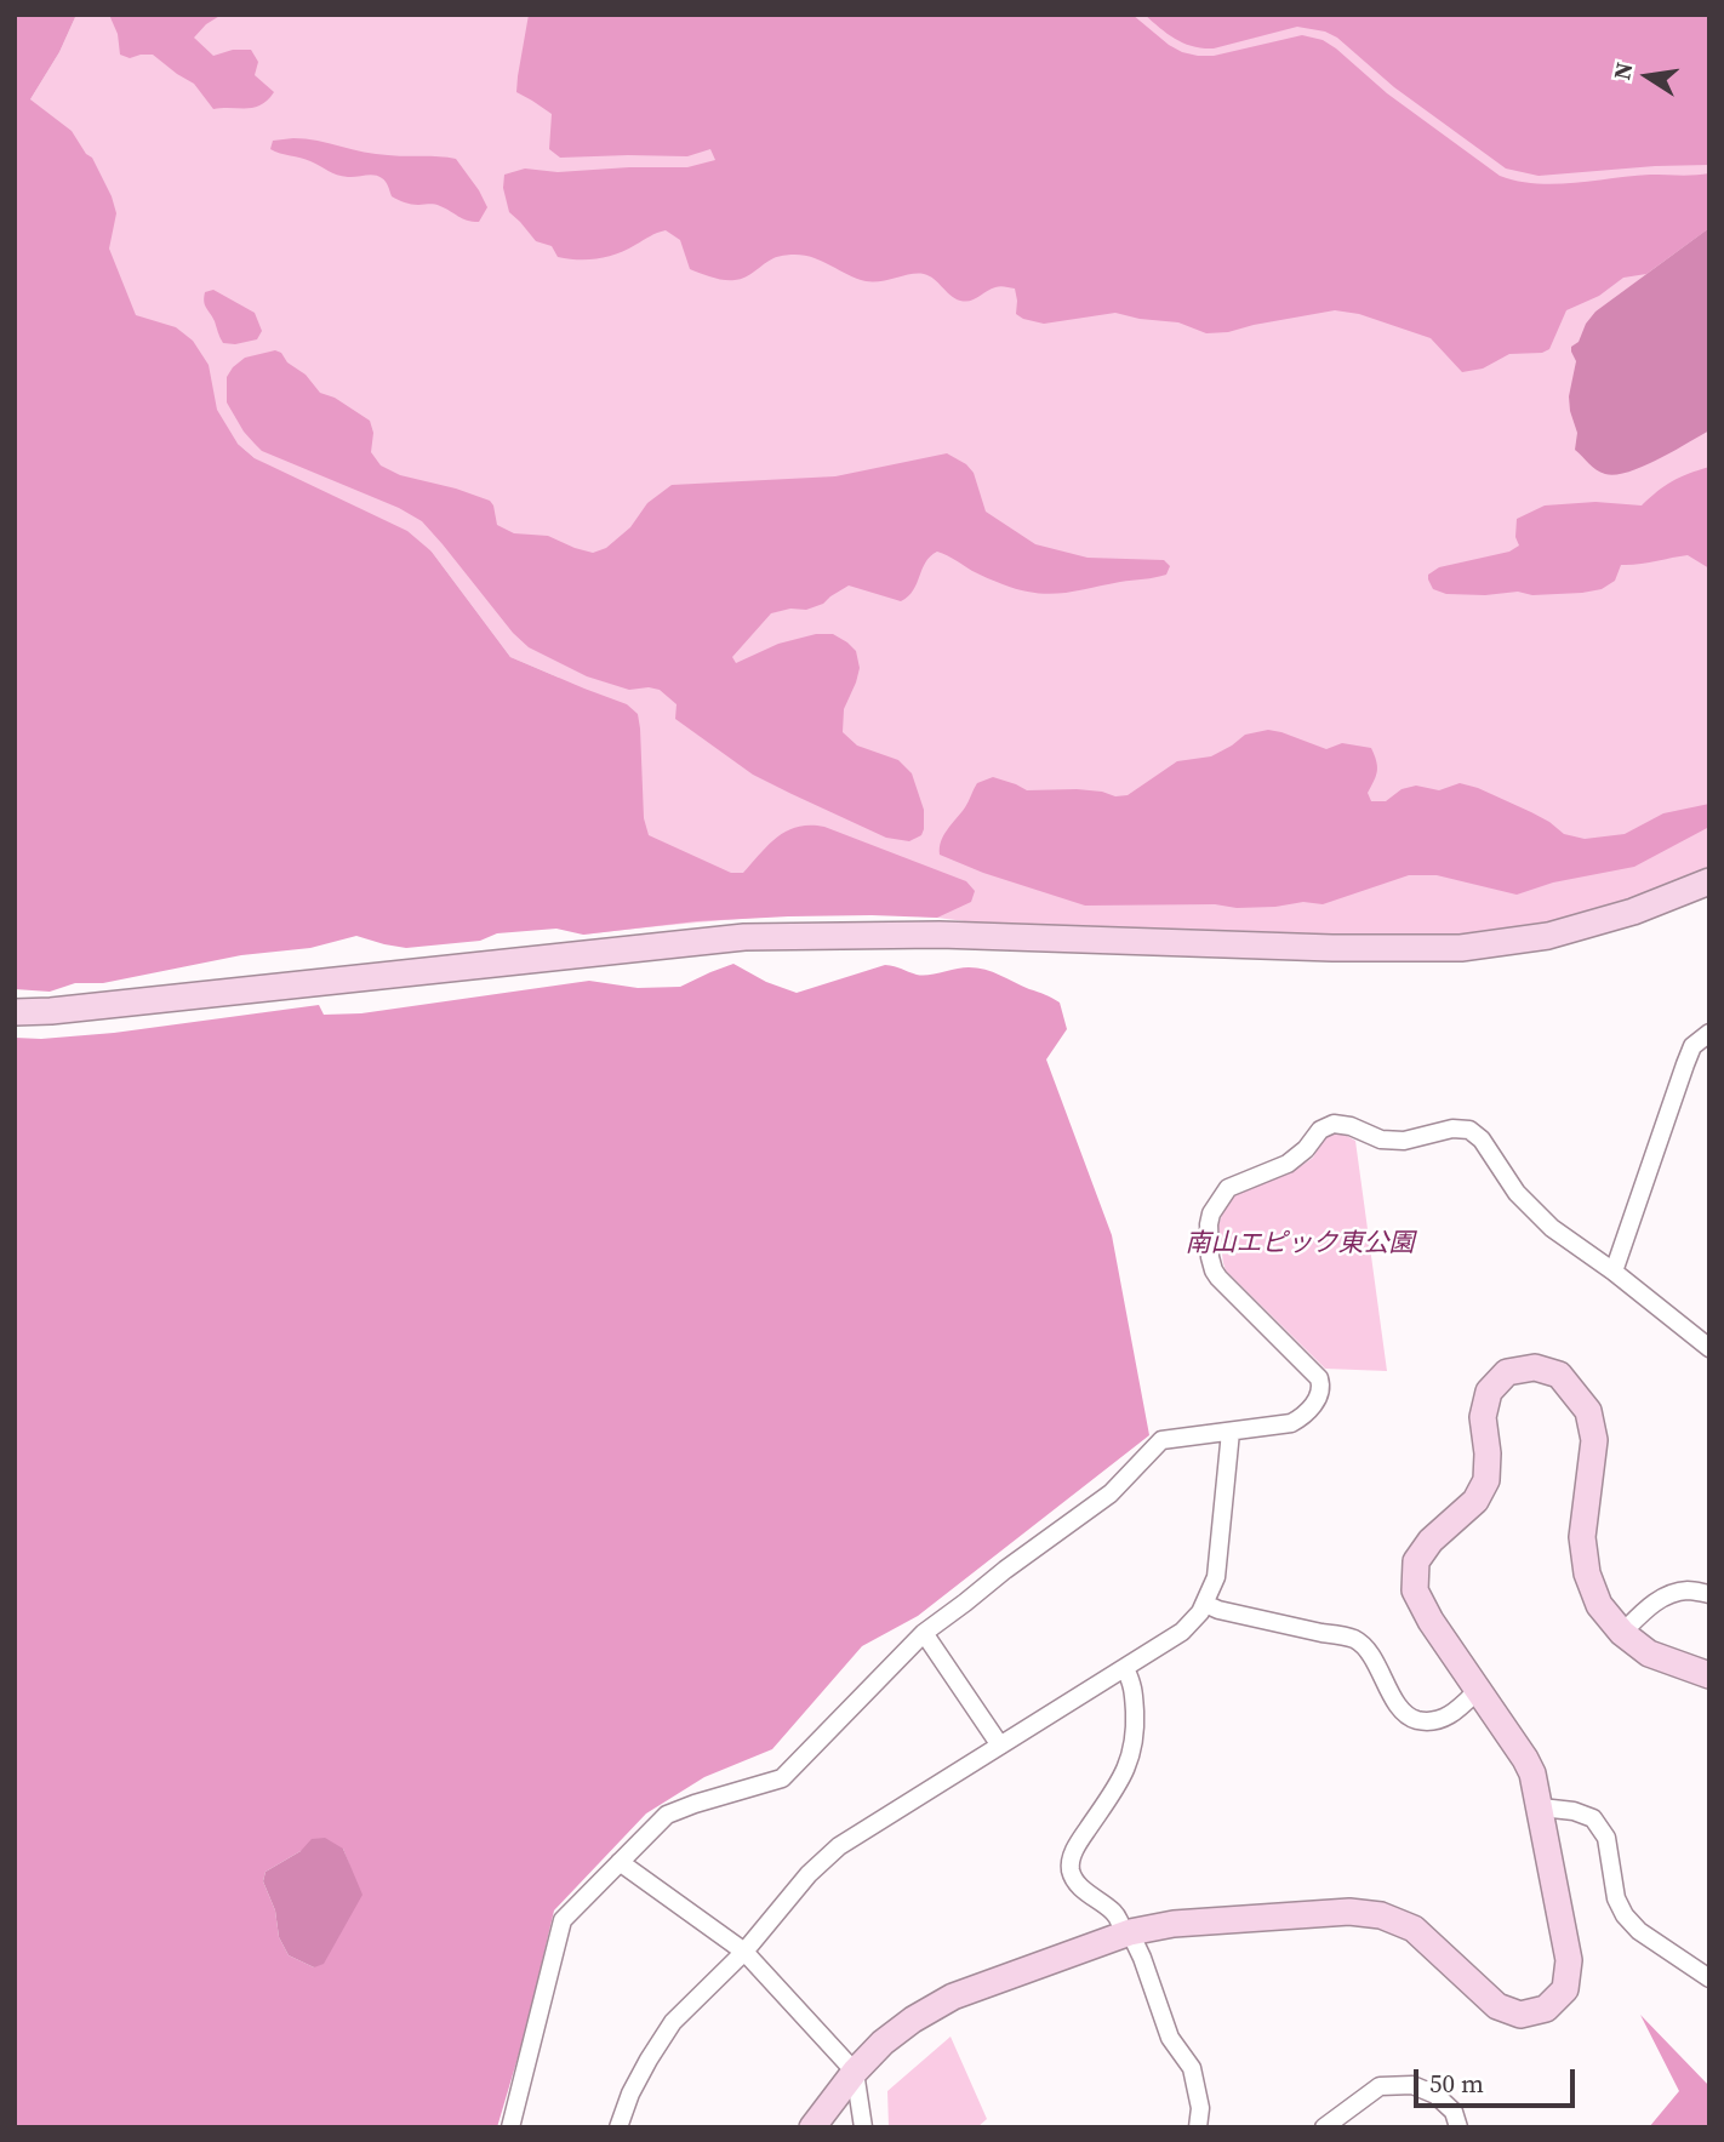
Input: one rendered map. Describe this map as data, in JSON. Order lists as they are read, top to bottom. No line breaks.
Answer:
{"parks":["南山エピック東公園"],"scale_bar":"50 m","north":"left"}
